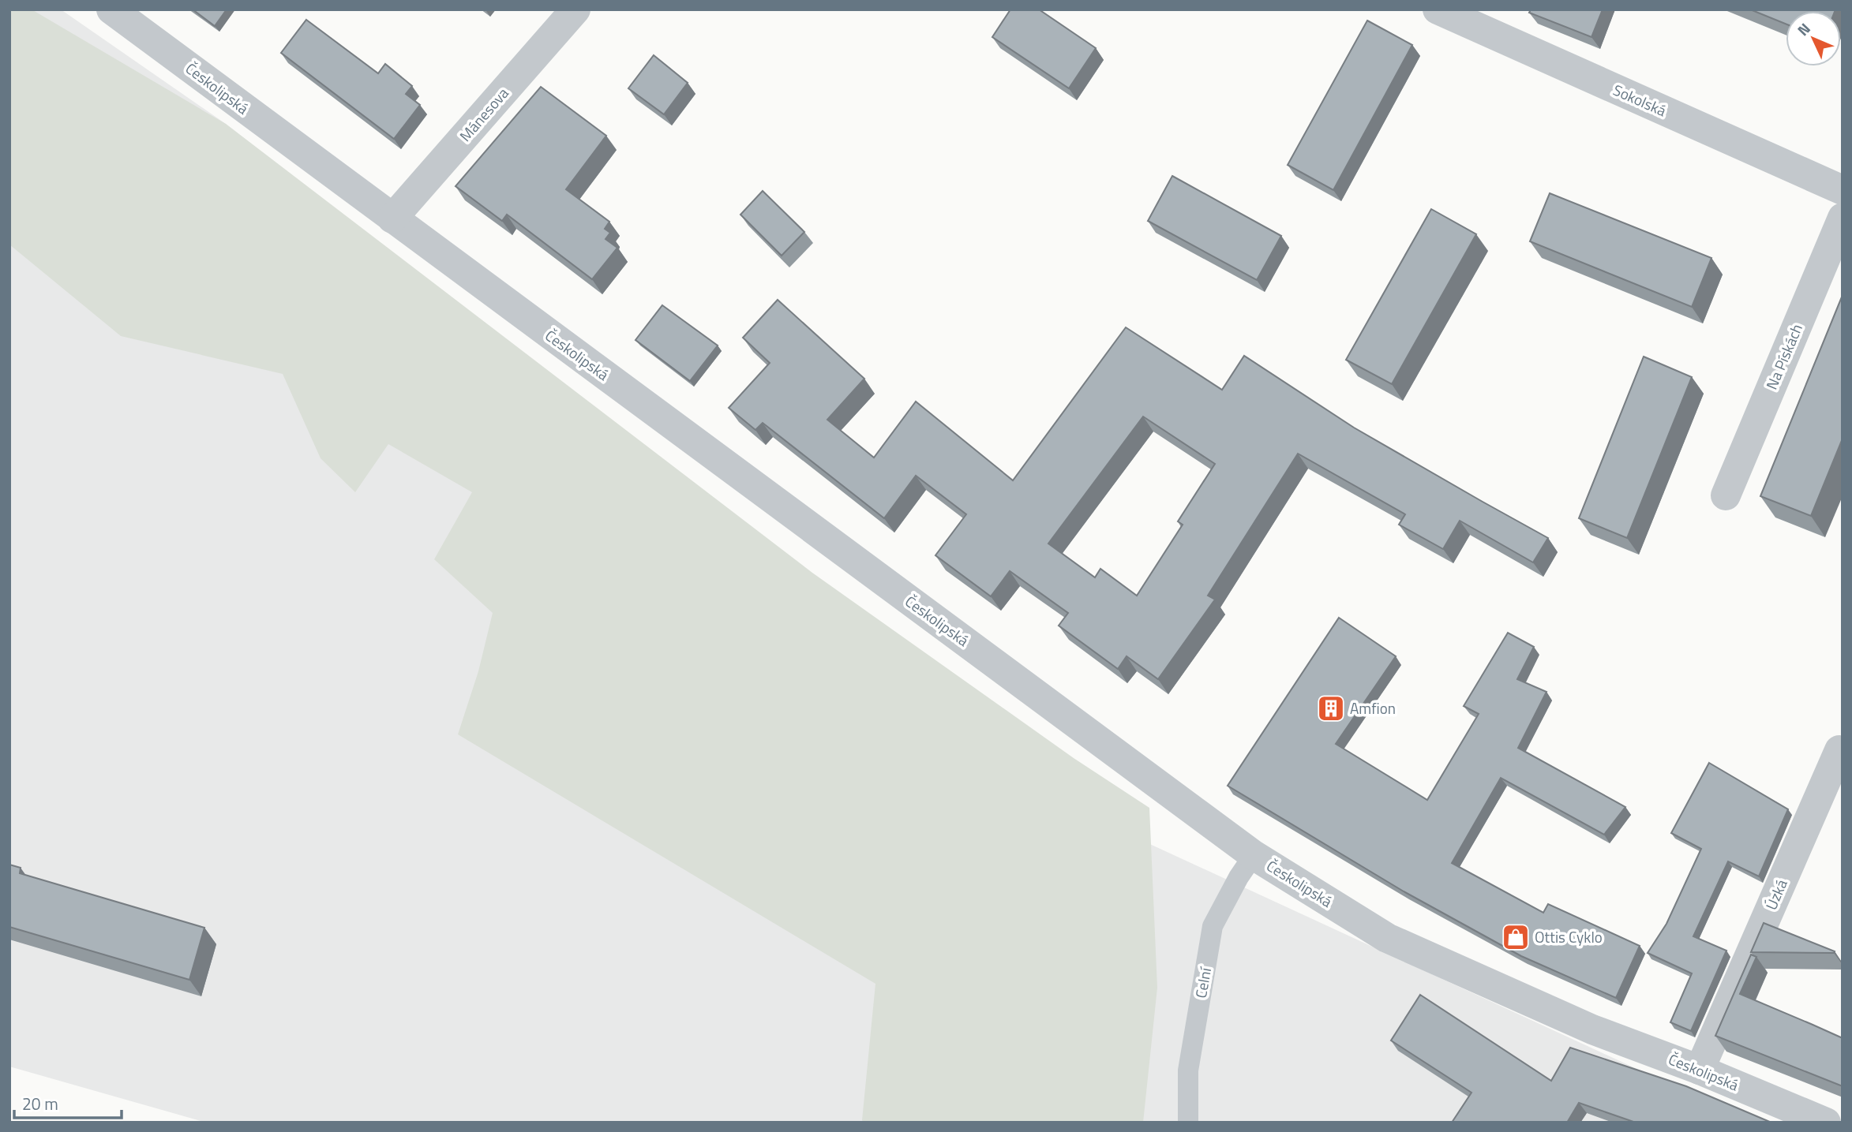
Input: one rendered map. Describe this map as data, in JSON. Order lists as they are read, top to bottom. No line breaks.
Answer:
{"streets":{"street":["Českolipská","Sokolská","Mánesova","Na Pískách","Úzká"],"lane":["Celní"]},"crossings":[["Českolipská","Mánesova"],["Českolipská","Úzká"],["Českolipská","Celní"]],"places":{"building":["Amfion"],"shop":["Ottis Cyklo"]},"scale_bar":"20 m","north":"top left"}
